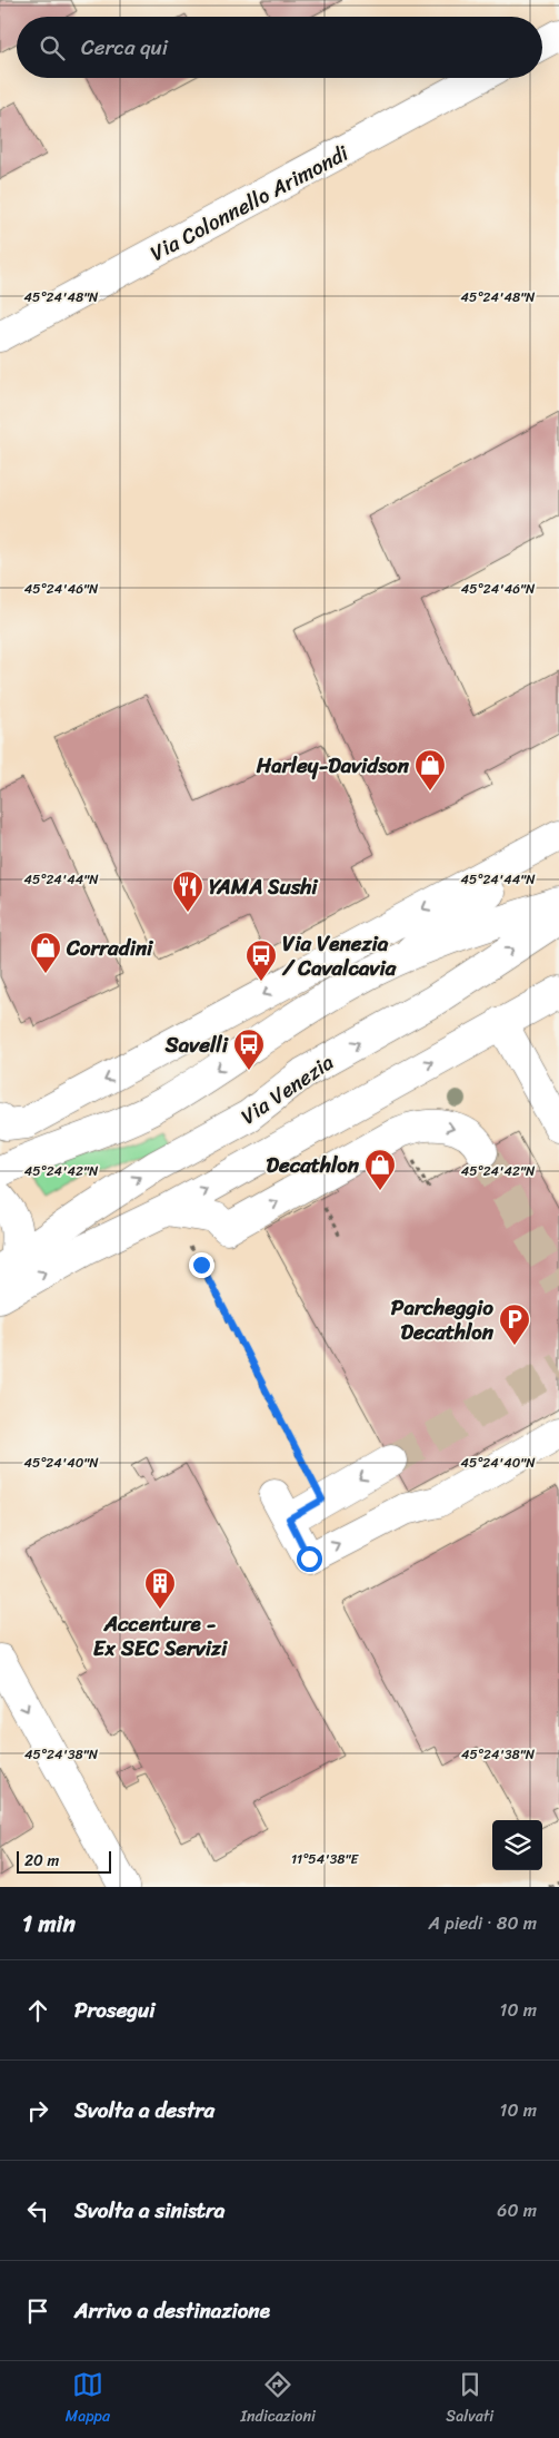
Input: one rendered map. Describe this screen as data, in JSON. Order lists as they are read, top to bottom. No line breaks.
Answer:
{"streets":{"street":["Via Colonnello Arimondi","Via Venezia"]},"places":{"shop":["Harley-Davidson","Corradini","Decathlon"],"restaurant":["YAMA Sushi"],"bus stop":["Via Venezia / Cavalcavia","Savelli"],"parking":["Parcheggio Decathlon"],"building":["Accenture - Ex SEC Servizi"]},"scale_bar":"20 m","page":{"search":"Cerca qui","scale":"20 m","heading":["1 min","A piedi · 80 m"],"list":[["Prosegui","10 m"],["Svolta a destra","10 m"],["Svolta a sinistra","60 m"],"Arrivo a destinazione"],"nav":["Mappa","Indicazioni","Salvati"]},"coordinates":["45°24'48\"N","45°24'46\"N","45°24'44\"N","45°24'42\"N","45°24'40\"N","45°24'38\"N","11°54'38\"E"]}
